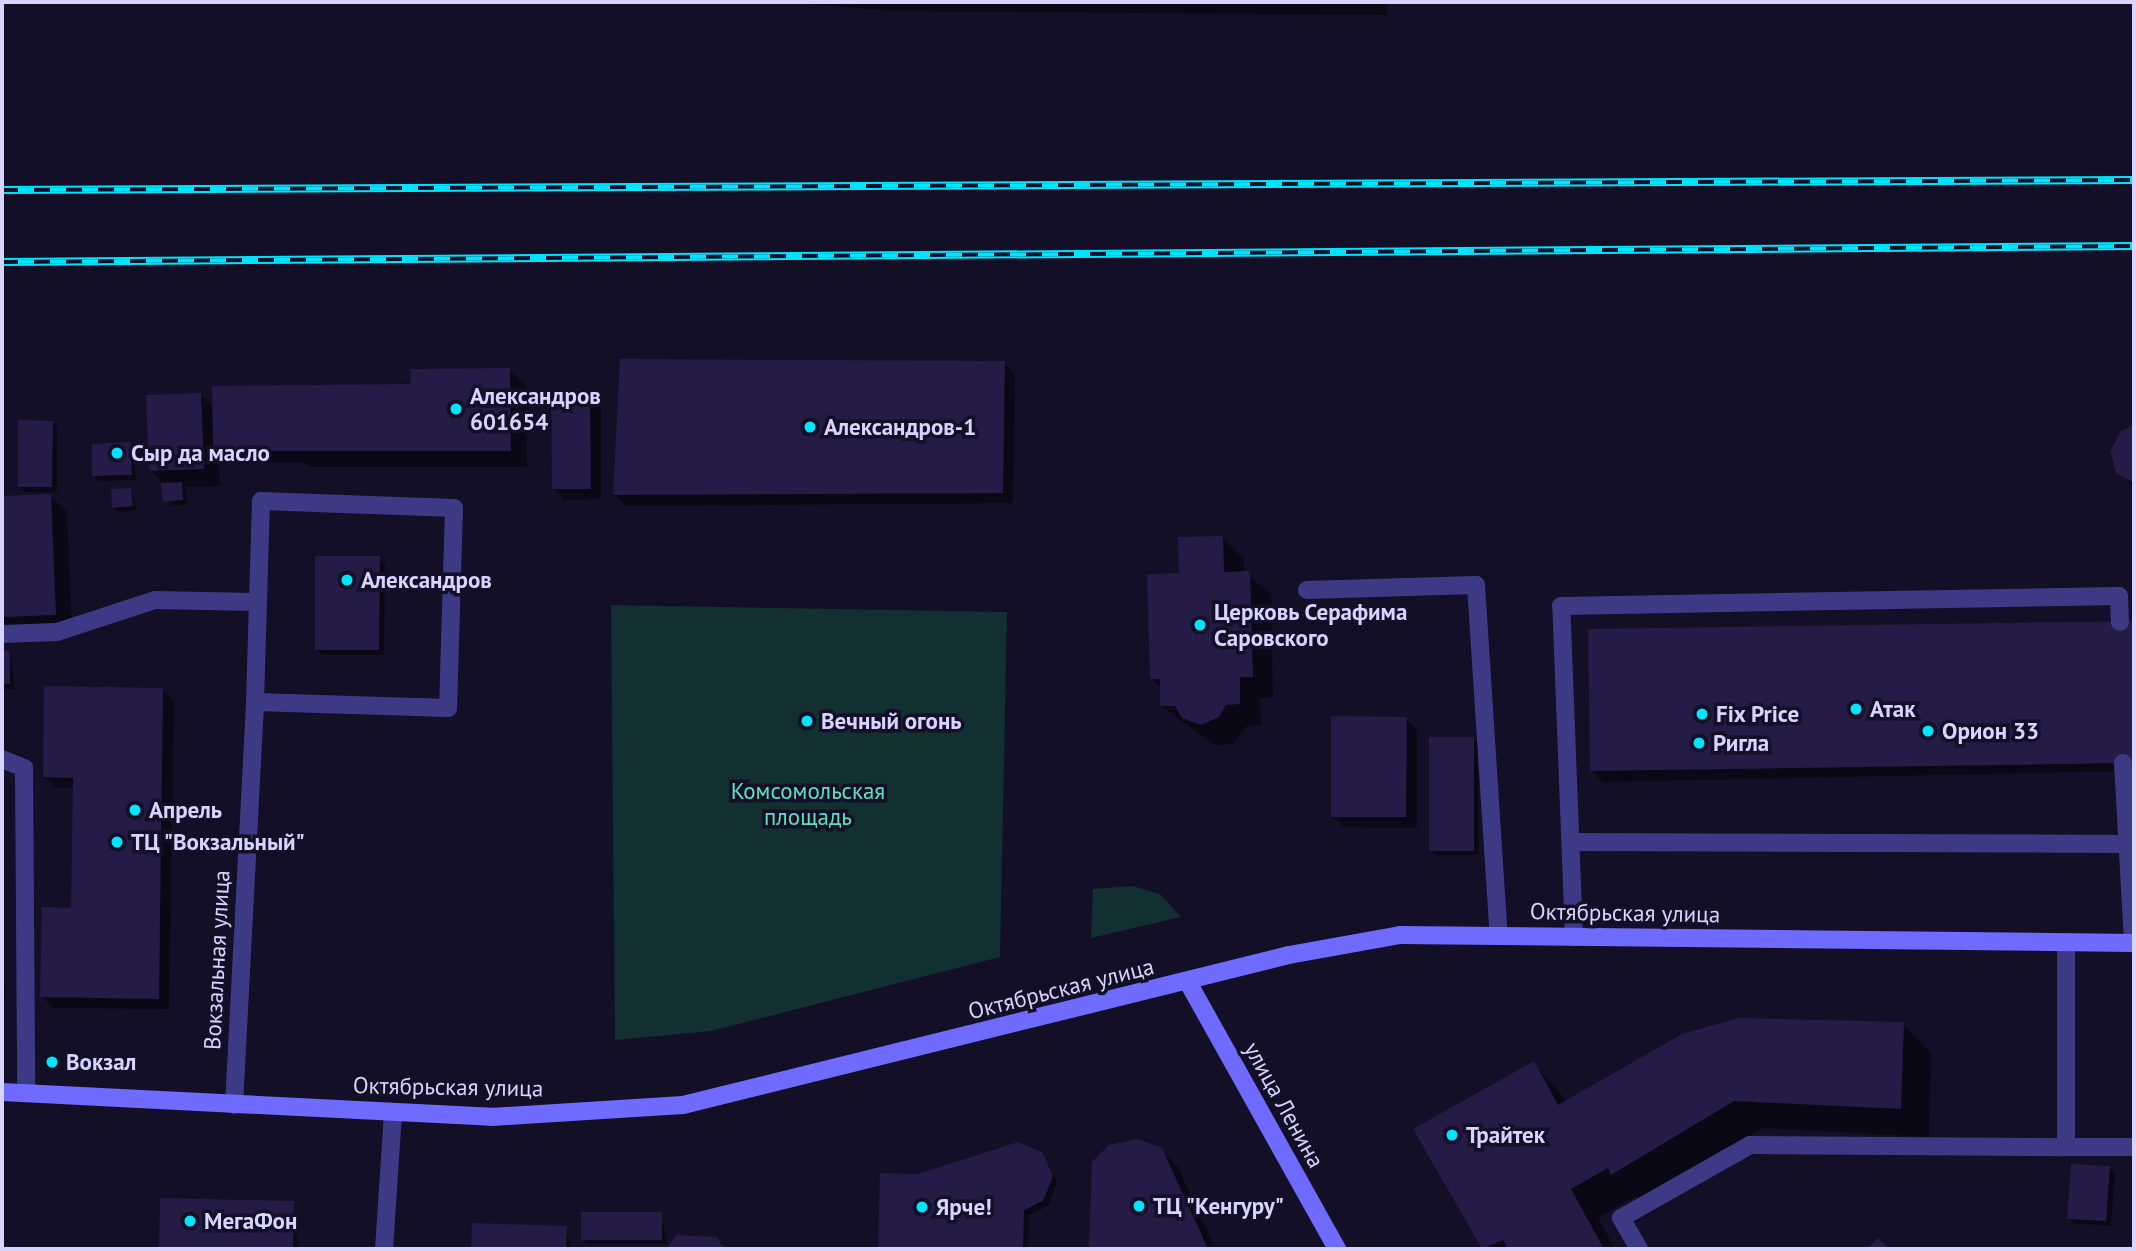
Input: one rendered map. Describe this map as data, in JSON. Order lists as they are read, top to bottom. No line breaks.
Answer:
{"streets":{"main road":["Октябрьская улица","улица Ленина"],"street":["Вокзальная улица"]},"crossings":[["Октябрьская улица","Вокзальная улица"],["Октябрьская улица","улица Ленина"]],"parks":["Комсомольская площадь"],"places":["Александров 601654","Александров-1","Сыр да масло","Александров","Церковь Серафима Саровского","Атак","Fix Price","Вечный огонь","Орион 33","Ригла","Апрель","ТЦ \"Вокзальный\"","Вокзал","Трайтек","ТЦ \"Кенгуру\"","Ярче!","МегаФон"]}
